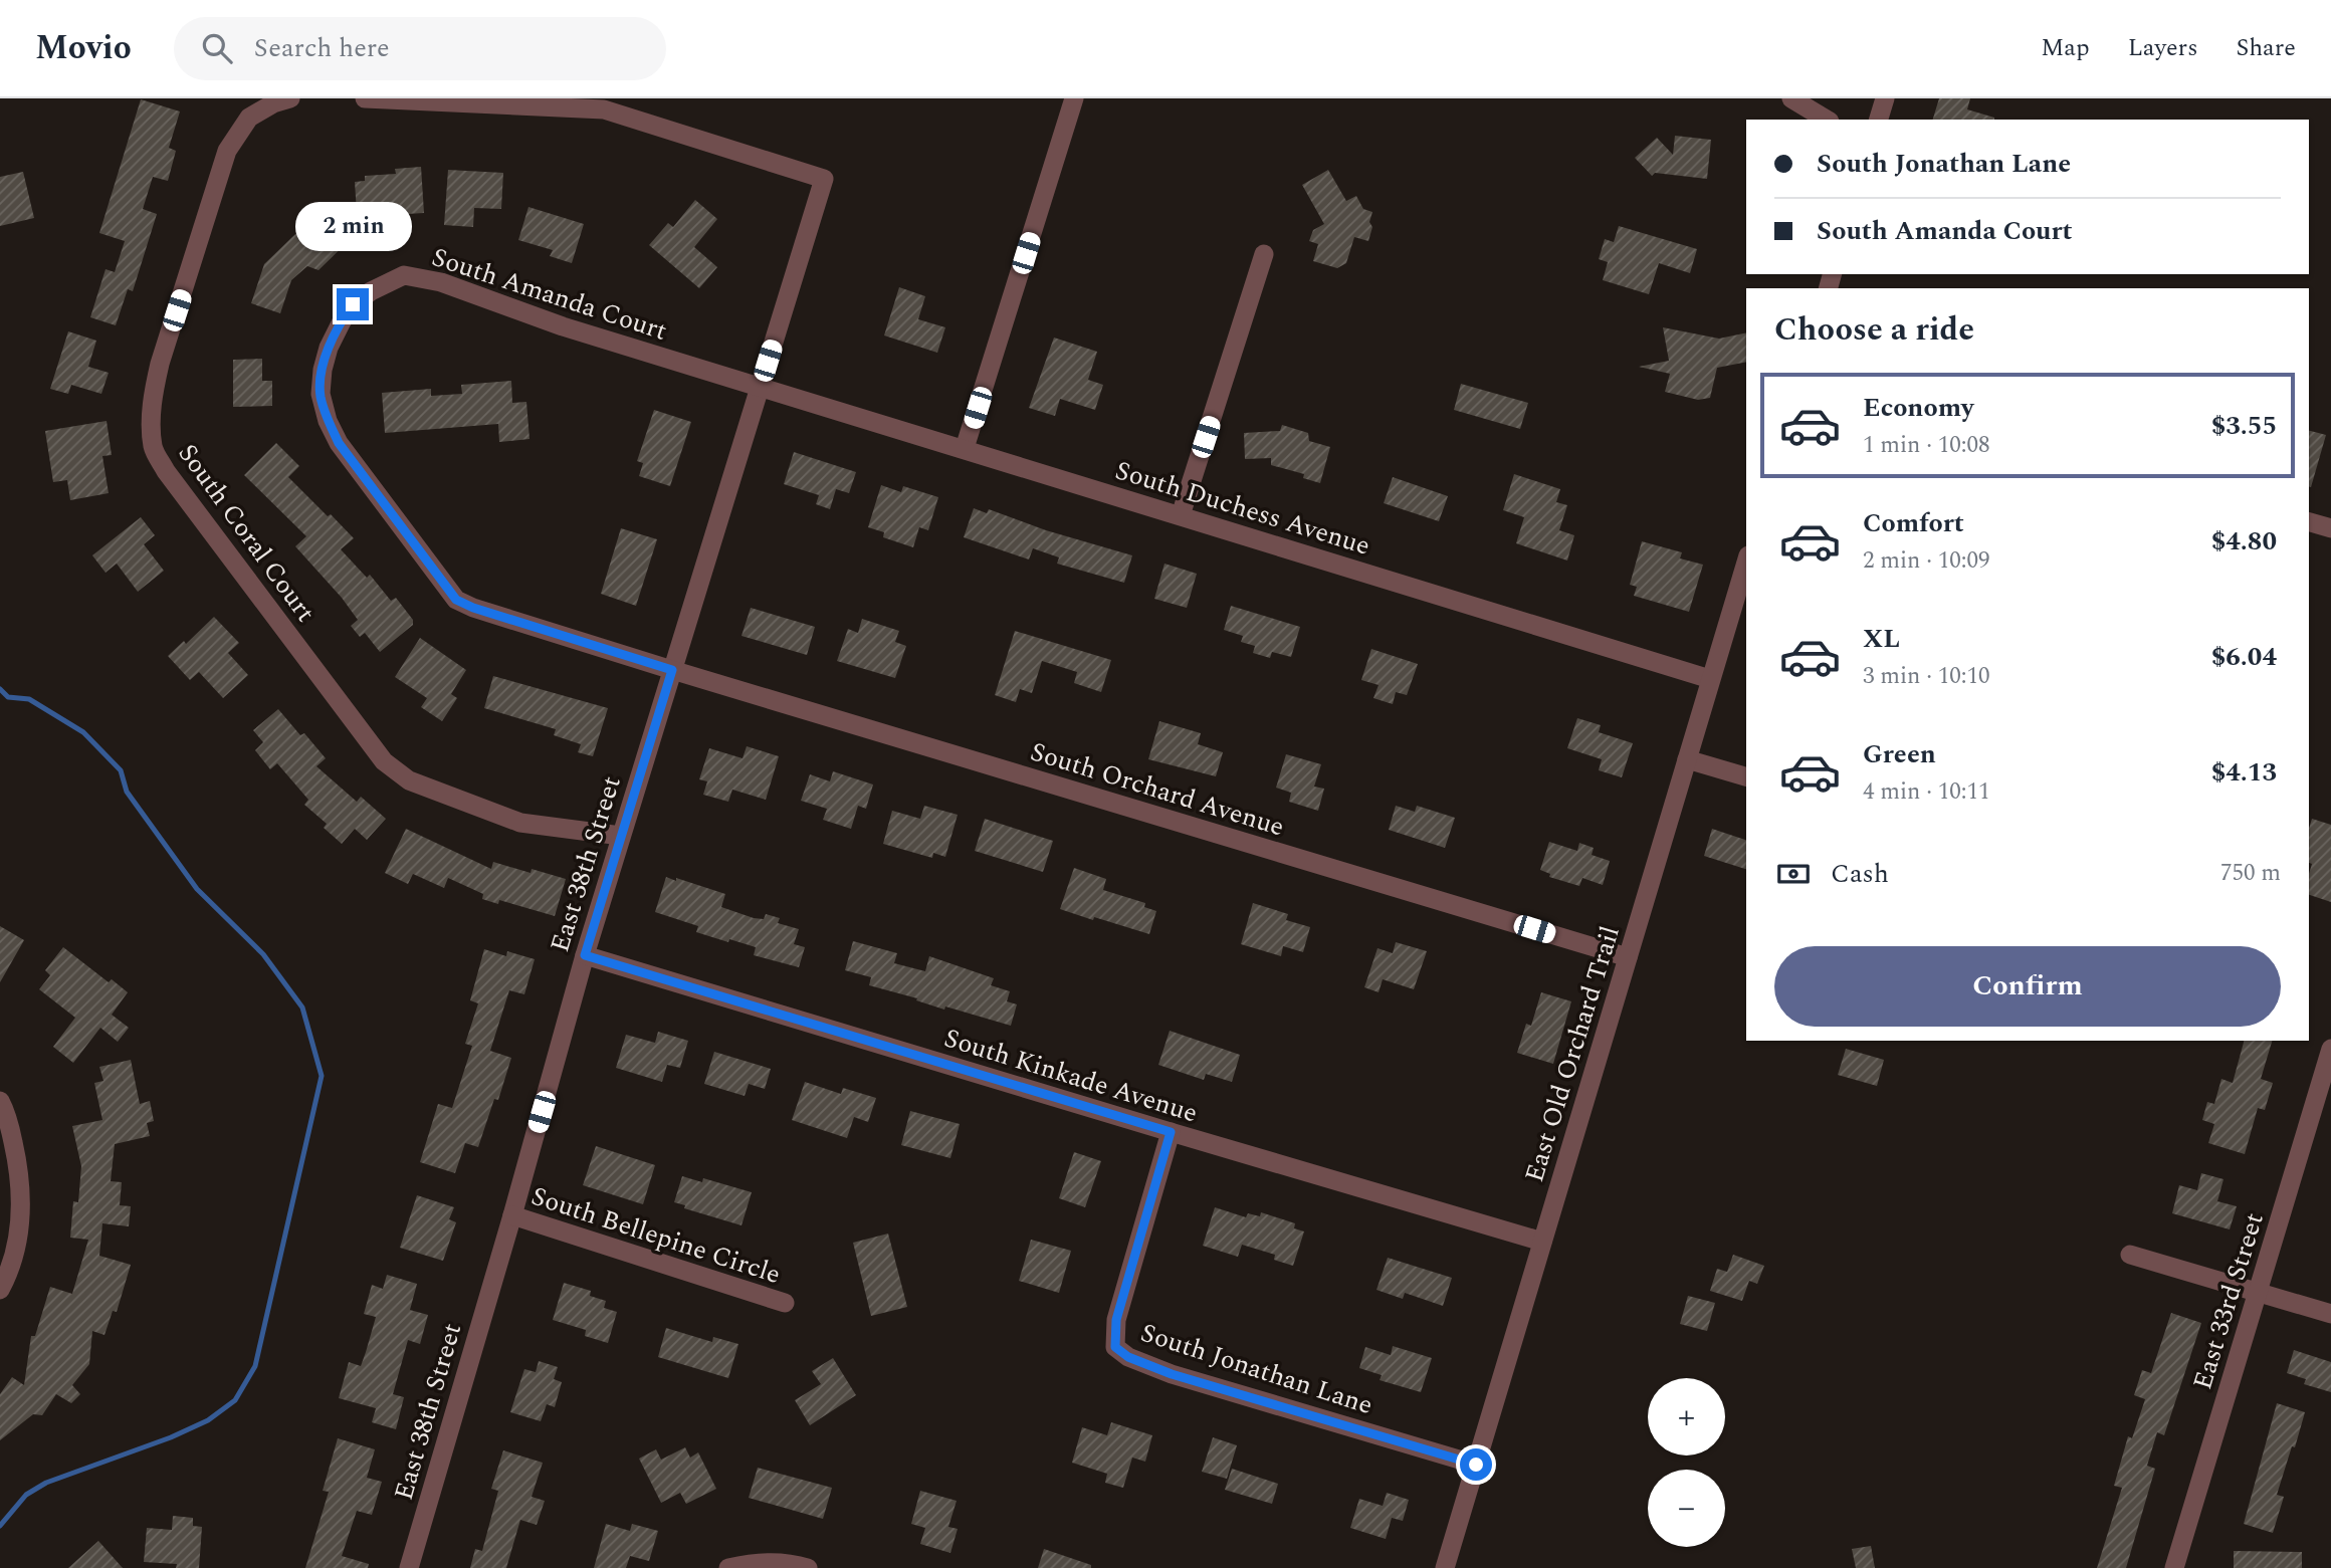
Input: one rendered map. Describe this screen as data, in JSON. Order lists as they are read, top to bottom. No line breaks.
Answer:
{"streets":{"street":["South Amanda Court","South Duchess Avenue","South Coral Court","South Orchard Avenue","East 38th Street","East Old Orchard Trail","South Kinkade Avenue","South Bellepine Circle","East 33rd Street","South Jonathan Lane"]},"crossings":[["South Amanda Court","South Duchess Avenue"],["South Amanda Court","South Orchard Avenue"],["South Amanda Court","East 38th Street"],["South Duchess Avenue","East 38th Street"],["South Duchess Avenue","East Old Orchard Trail"],["South Coral Court","East 38th Street"],["South Orchard Avenue","East 38th Street"],["South Orchard Avenue","East Old Orchard Trail"],["East 38th Street","South Kinkade Avenue"],["East 38th Street","South Bellepine Circle"],["East Old Orchard Trail","South Kinkade Avenue"],["East Old Orchard Trail","South Jonathan Lane"],["South Kinkade Avenue","South Jonathan Lane"]],"page":{"header":"Movio","search":"Search here","nav":["Map","Layers","Share"],"banner":["South Jonathan Lane","South Amanda Court"],"bubble":"2 min","heading":"Choose a ride","list":[{"name":"Economy","note":"1 min · 10:08","value":"$3.55"},{"name":"Comfort","note":"2 min · 10:09","value":"$4.80"},{"name":"XL","note":"3 min · 10:10","value":"$6.04"},{"name":"Green","note":"4 min · 10:11","value":"$4.13"}],"pay":["Cash","750 m"],"buttons":"Confirm","map_buttons":["+","−"]}}
